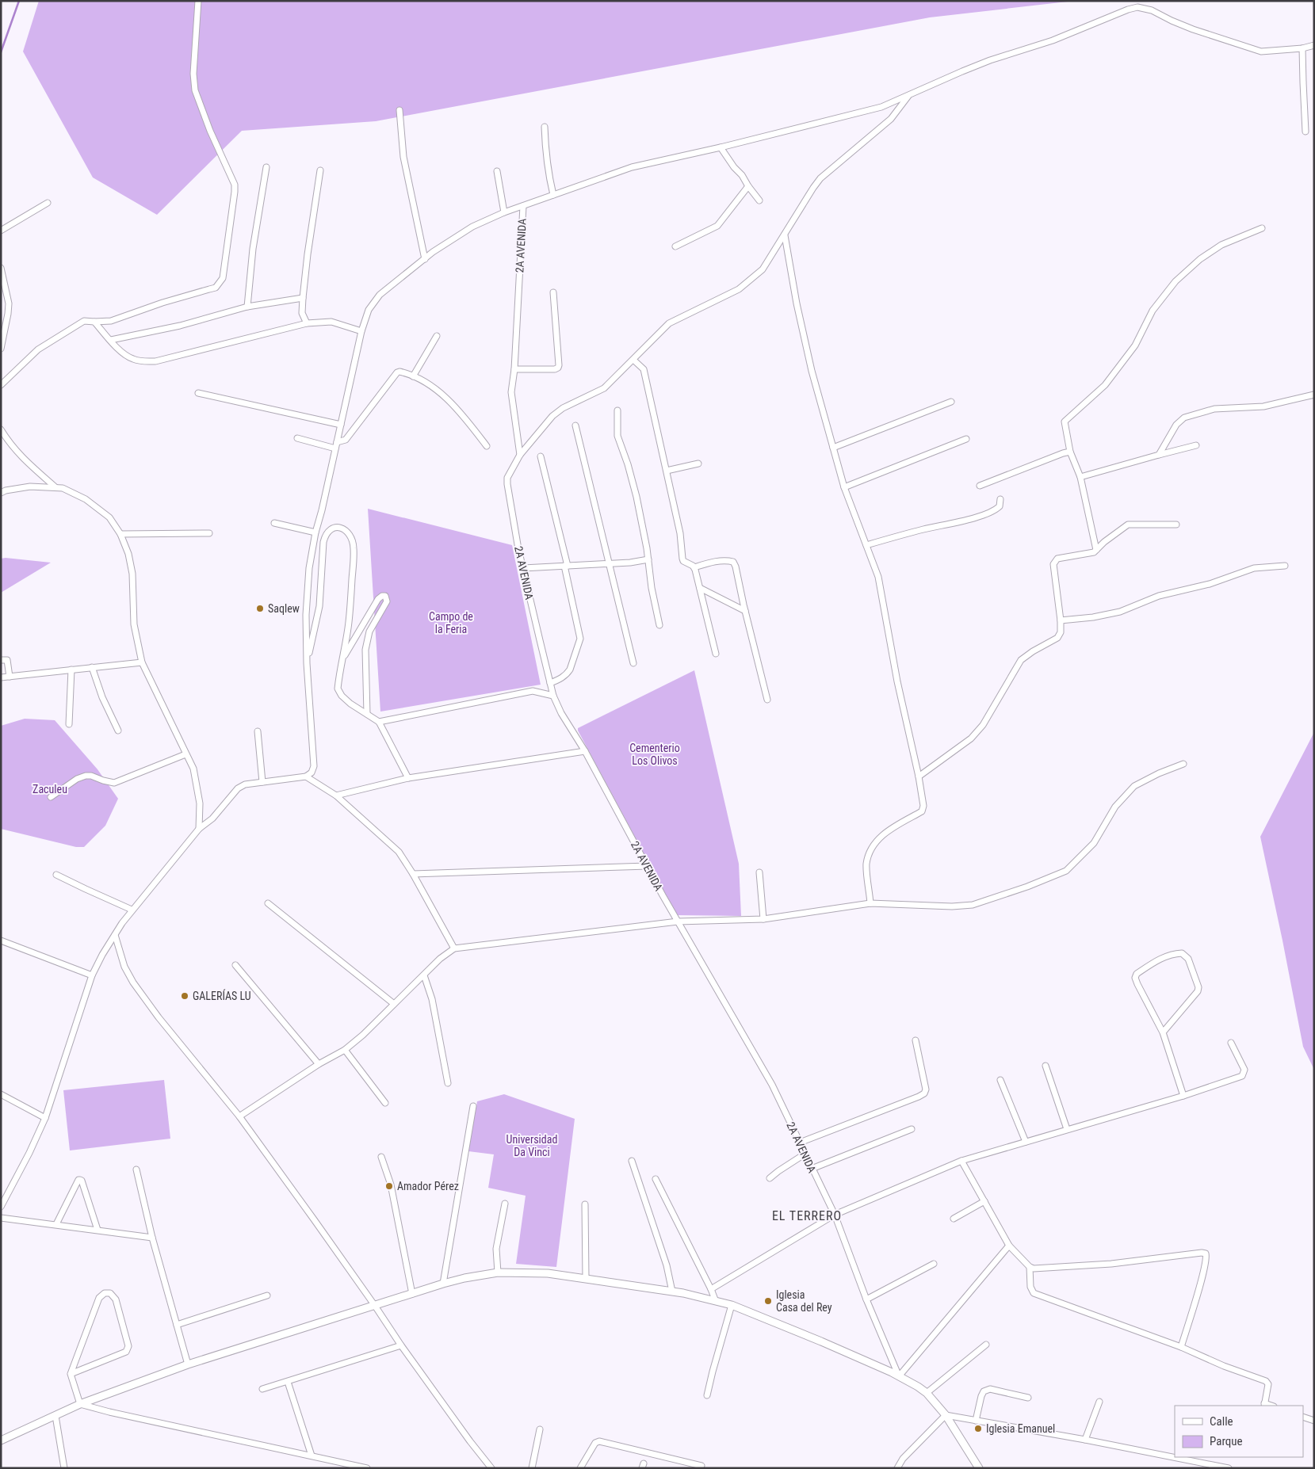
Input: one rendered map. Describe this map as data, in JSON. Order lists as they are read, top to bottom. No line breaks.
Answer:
{"streets":{"street":["2A AVENIDA"]},"districts":["EL TERRERO"],"parks":["Campo de la Feria","Cementerio Los Olivos","Zaculeu","Universidad Da Vinci"],"places":["Saqlew","GALERÍAS LU","Amador Pérez","Iglesia Casa del Rey","Iglesia Emanuel"],"legend":["Calle","Parque"]}
